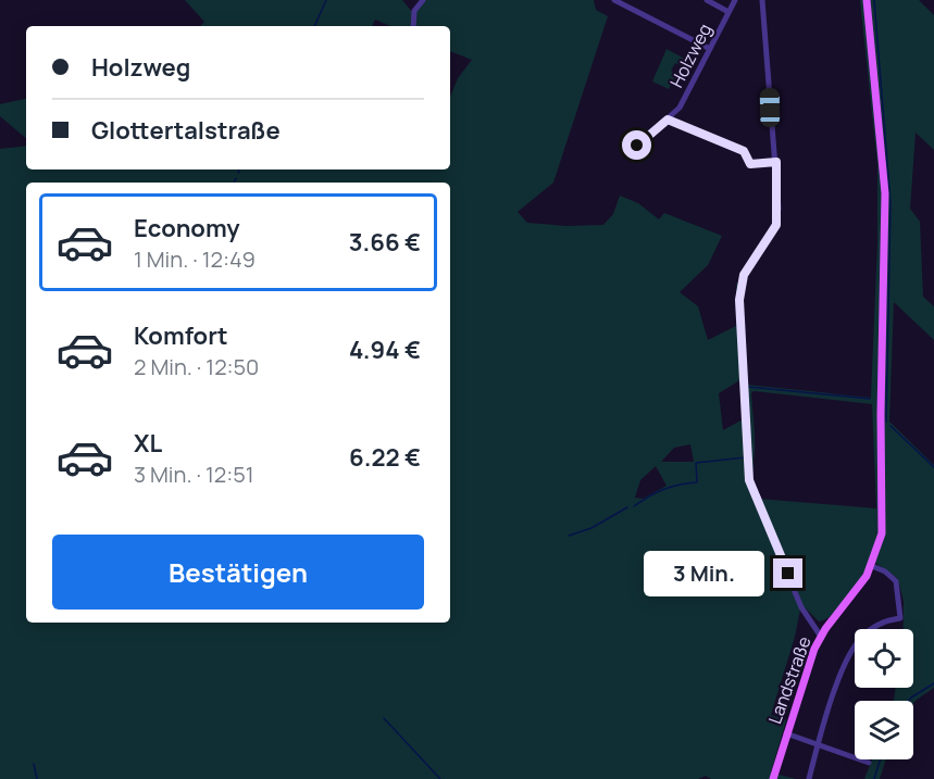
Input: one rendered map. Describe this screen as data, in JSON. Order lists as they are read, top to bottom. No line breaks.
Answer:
{"streets":{"main road":["Landstraße"],"street":["Holzweg"]},"page":{"banner":["Holzweg","Glottertalstraße"],"list":[{"name":"Economy","note":"1 Min. · 12:49","value":"3.66 €"},{"name":"Komfort","note":"2 Min. · 12:50","value":"4.94 €"},{"name":"XL","note":"3 Min. · 12:51","value":"6.22 €"}],"buttons":"Bestätigen","bubble":"3 Min."}}
